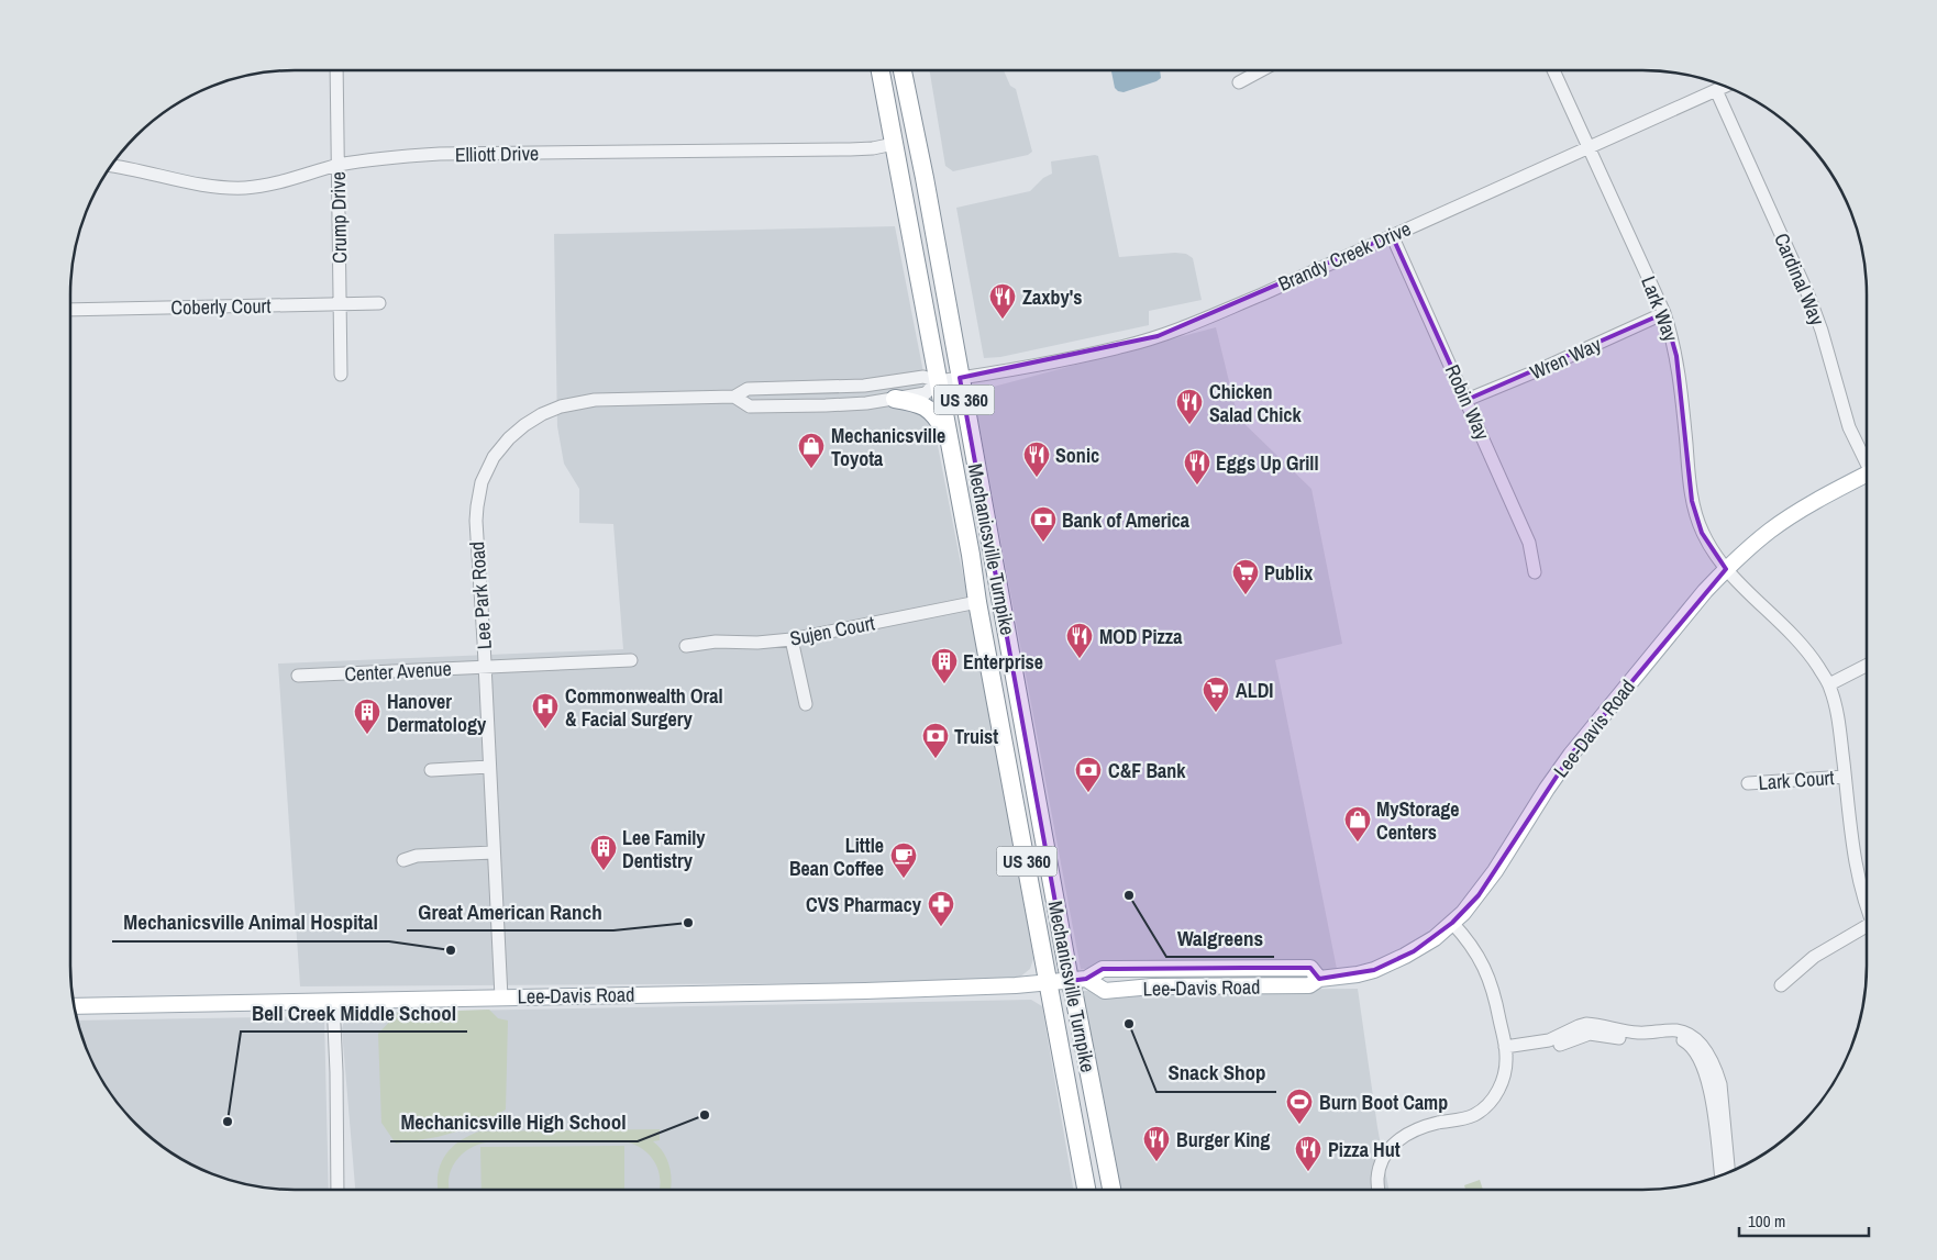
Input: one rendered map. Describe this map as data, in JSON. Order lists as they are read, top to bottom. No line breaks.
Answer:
{"streets":{"highway":["US 360","Mechanicsville Turnpike"],"main road":["Lee-Davis Road"],"street":["Elliott Drive","Crump Drive","Brandy Creek Drive","Cardinal Way","Coberly Court","Lark Way","Wren Way","Robin Way","Lee Park Road","Sujen Court","Center Avenue","Lark Court"]},"crossings":[["Elliott Drive","Crump Drive"],["Elliott Drive","Mechanicsville Turnpike"],["Crump Drive","Coberly Court"],["Brandy Creek Drive","Cardinal Way"],["Brandy Creek Drive","Lark Way"],["Brandy Creek Drive","Robin Way"],["Brandy Creek Drive","Mechanicsville Turnpike"],["Brandy Creek Drive","Lee Park Road"],["Lark Way","Wren Way"],["Lark Way","Lee-Davis Road"],["Lark Way","Lark Court"],["Wren Way","Robin Way"],["Mechanicsville Turnpike","Lee Park Road"],["Mechanicsville Turnpike","Sujen Court"],["Mechanicsville Turnpike","Lee-Davis Road"],["Lee Park Road","Center Avenue"],["Lee Park Road","Lee-Davis Road"]],"places":{"restaurant":["Zaxby's","Chicken Salad Chick","Sonic","Eggs Up Grill","MOD Pizza","Burger King","Pizza Hut"],"shop":["Mechanicsville Toyota","MyStorage Centers"],"bank":["Bank of America","Truist","C&F Bank"],"supermarket":["Publix","ALDI"],"building":["Enterprise","Hanover Dermatology","Lee Family Dentistry"],"hospital":["Commonwealth Oral & Facial Surgery"],"cafe":["Little Bean Coffee"],"other":["Walgreens","Great American Ranch","Mechanicsville Animal Hospital","Snack Shop","Mechanicsville High School","Bell Creek Middle School"],"pharmacy":["CVS Pharmacy"],"sports":["Burn Boot Camp"]},"scale_bar":"100 m"}
